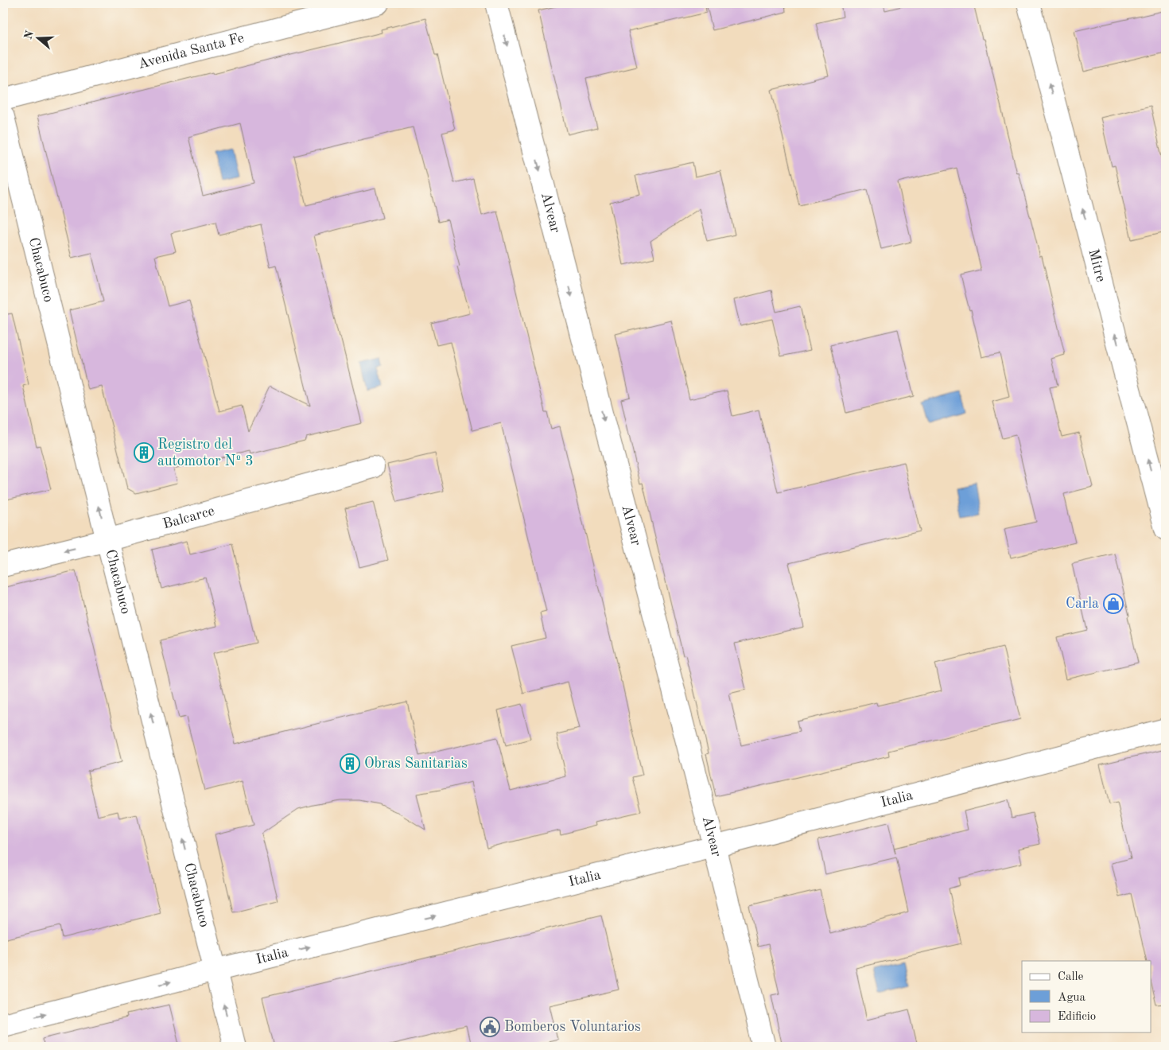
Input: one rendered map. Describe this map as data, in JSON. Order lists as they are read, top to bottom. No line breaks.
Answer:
{"streets":{"street":["Avenida Santa Fe","Alvear","Mitre","Chacabuco","Balcarce","Italia"]},"crossings":[["Alvear","Italia"],["Chacabuco","Balcarce"],["Chacabuco","Italia"]],"one_way":["Alvear","Mitre","Chacabuco","Italia"],"places":{"building":["Registro del automotor Nº 3","Obras Sanitarias"],"shop":["Carla"],"public building":["Bomberos Voluntarios"]},"legend":["Calle","Agua","Edificio"],"north":"left"}
